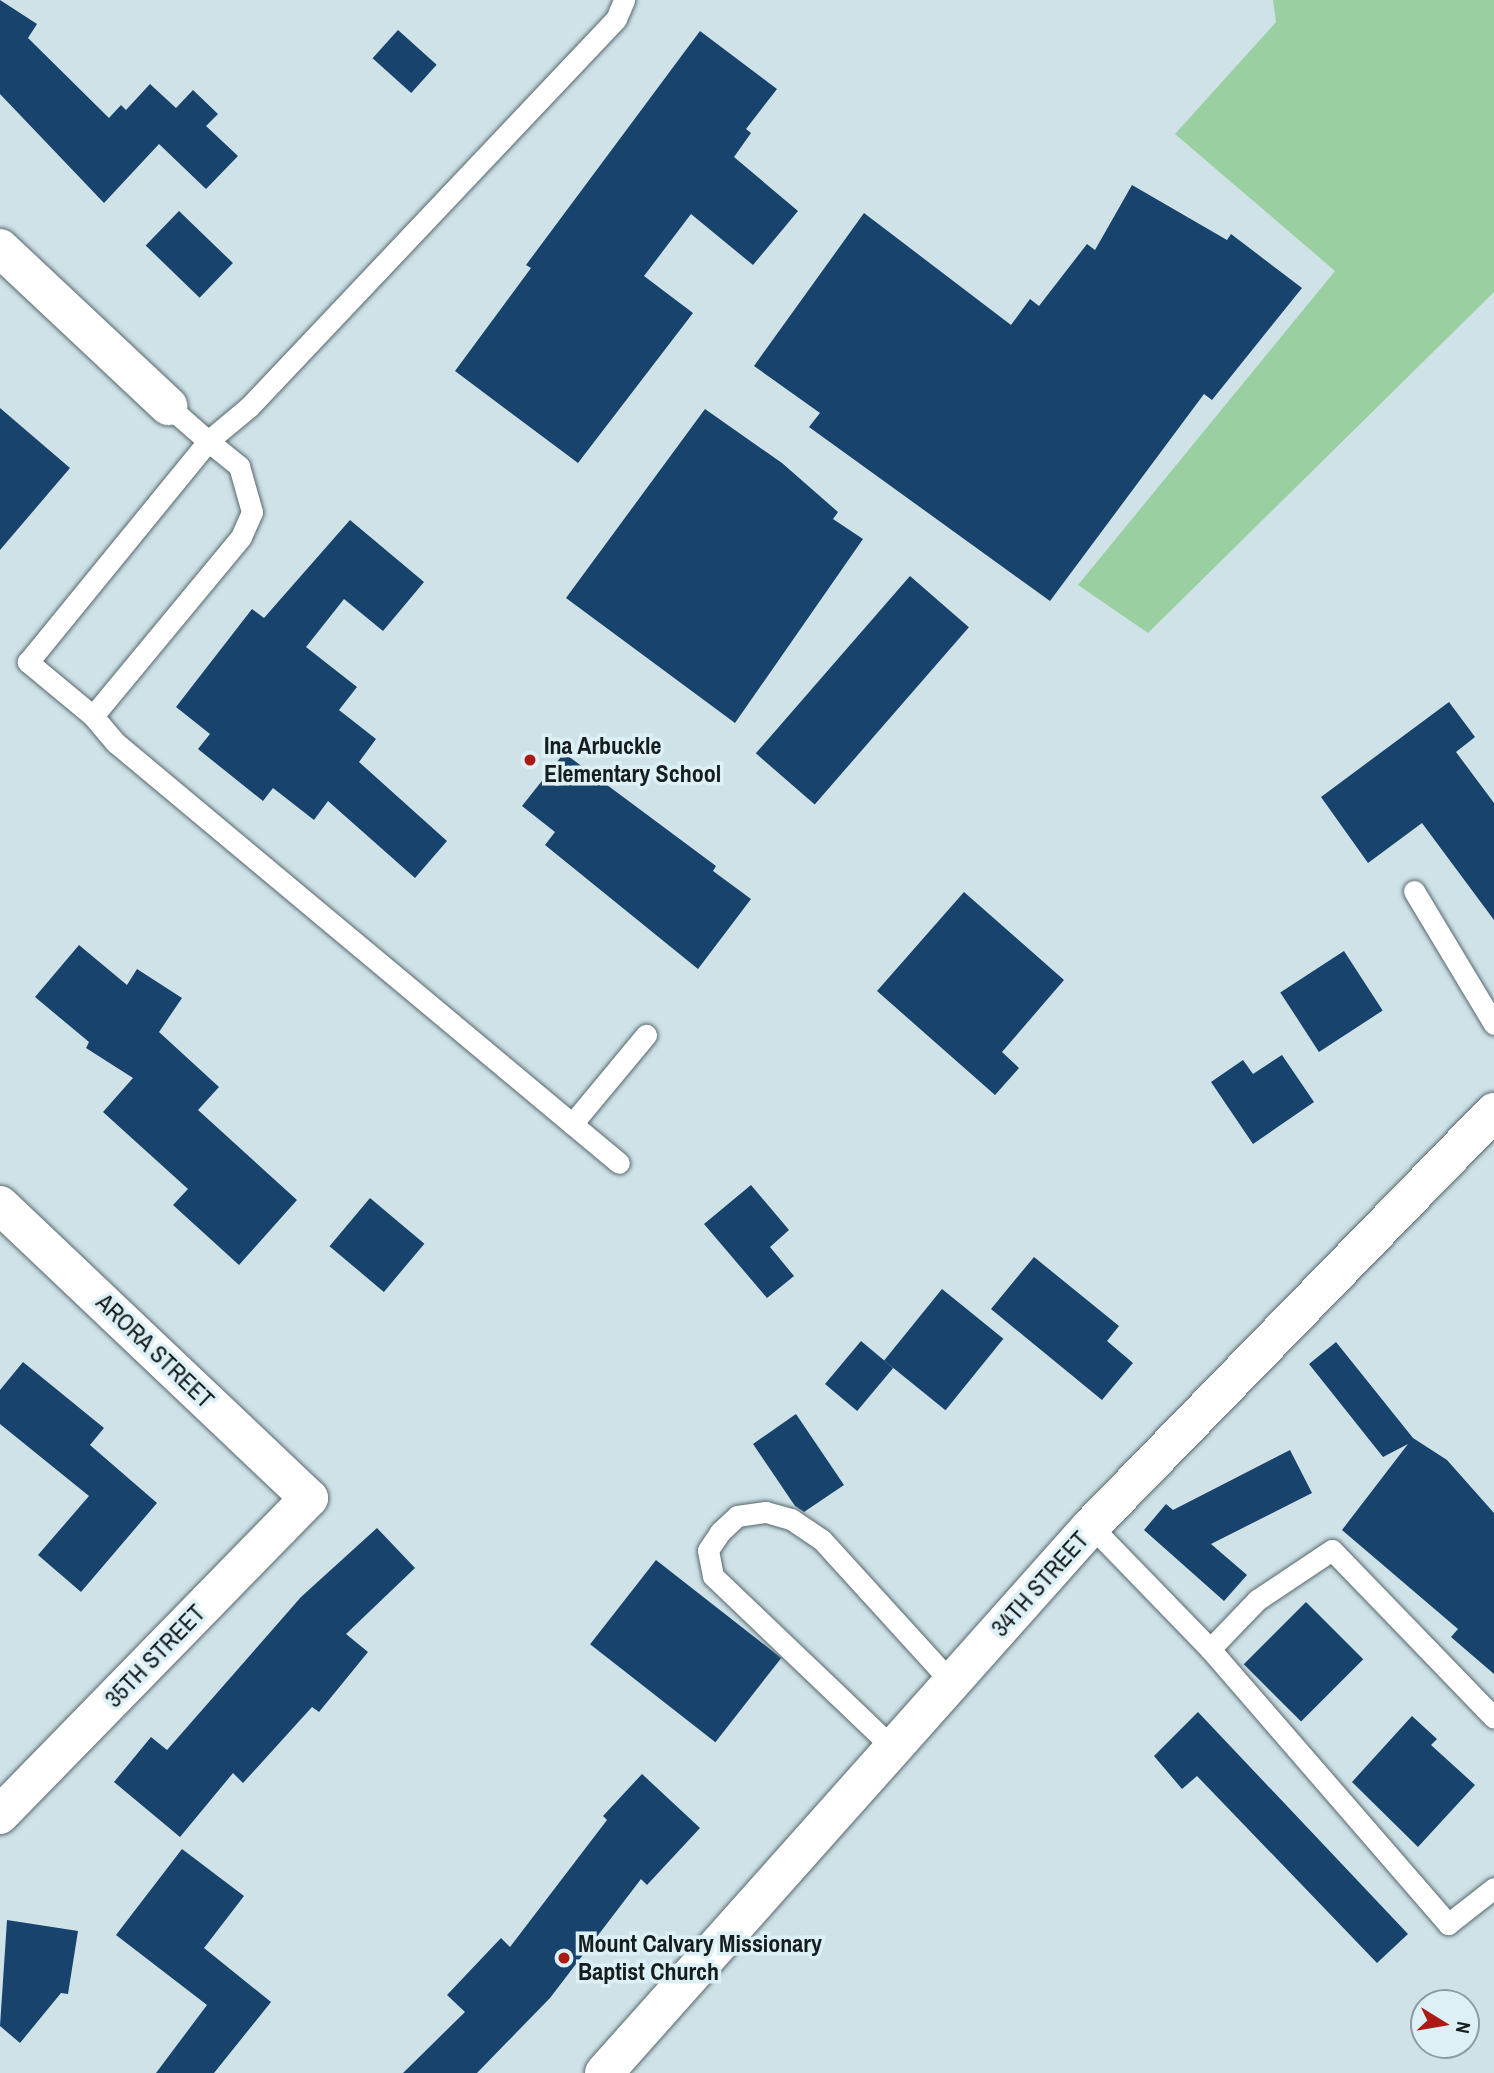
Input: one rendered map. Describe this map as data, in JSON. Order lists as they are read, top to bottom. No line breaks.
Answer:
{"streets":{"street":["ARORA STREET","34TH STREET","35TH STREET"]},"crossings":[["ARORA STREET","35TH STREET"]],"places":["Ina Arbuckle Elementary School","Mount Calvary Missionary Baptist Church"],"north":"right"}
